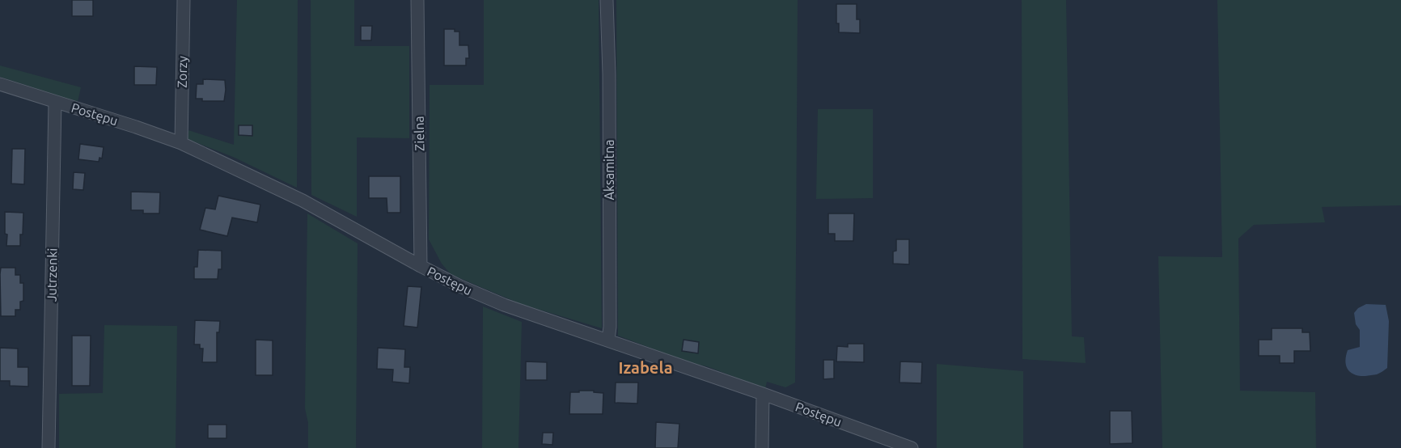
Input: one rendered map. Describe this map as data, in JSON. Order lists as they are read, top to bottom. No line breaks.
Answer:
{"streets":{"street":["Zorzy","Postępu","Zielna","Aksamitna","Jutrzenki"]},"crossings":[["Zorzy","Postępu"],["Postępu","Zielna"],["Postępu","Aksamitna"],["Postępu","Jutrzenki"]],"districts":["Izabela"]}
